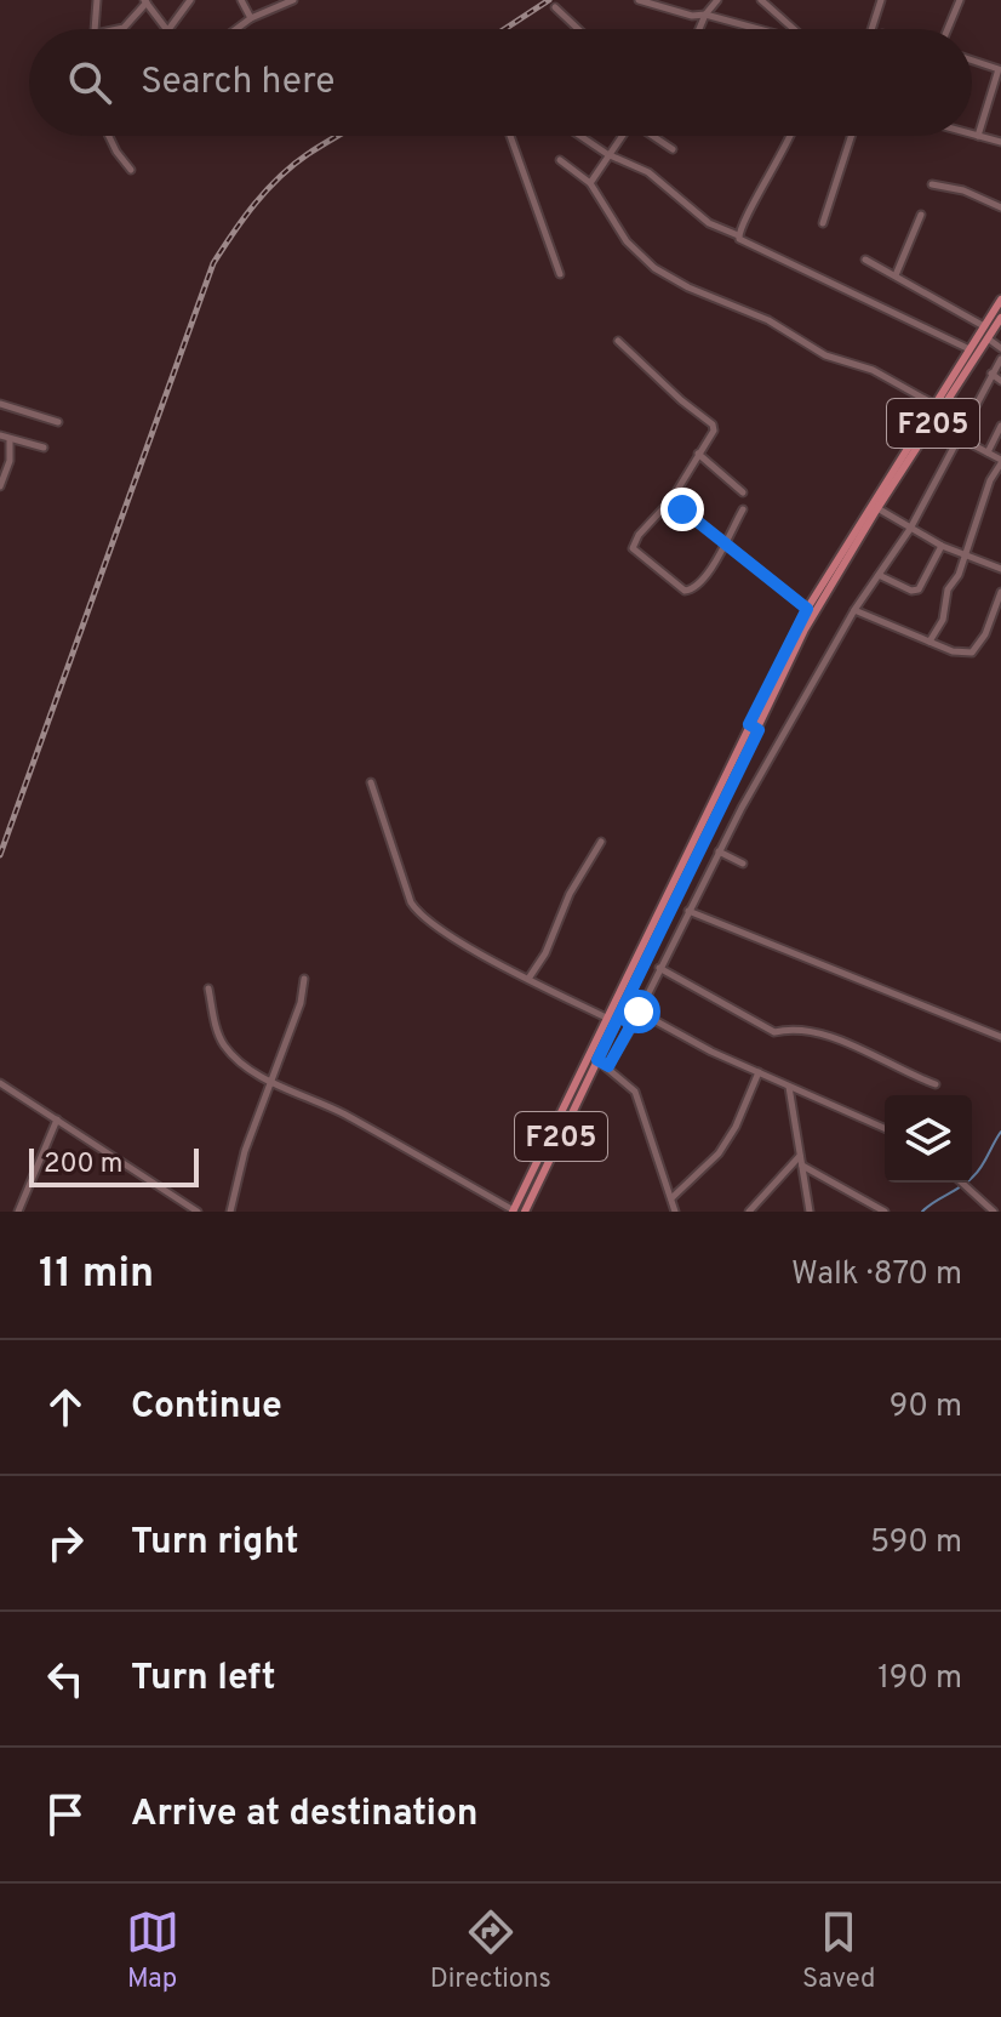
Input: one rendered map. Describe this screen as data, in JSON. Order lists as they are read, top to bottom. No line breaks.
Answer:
{"streets":{"main road":["F205"]},"scale_bar":"200 m","page":{"search":"Search here","scale":"200 m","heading":["11 min","Walk · 870 m"],"list":[["Continue","90 m"],["Turn right","590 m"],["Turn left","190 m"],"Arrive at destination"],"nav":["Map","Directions","Saved"]}}
